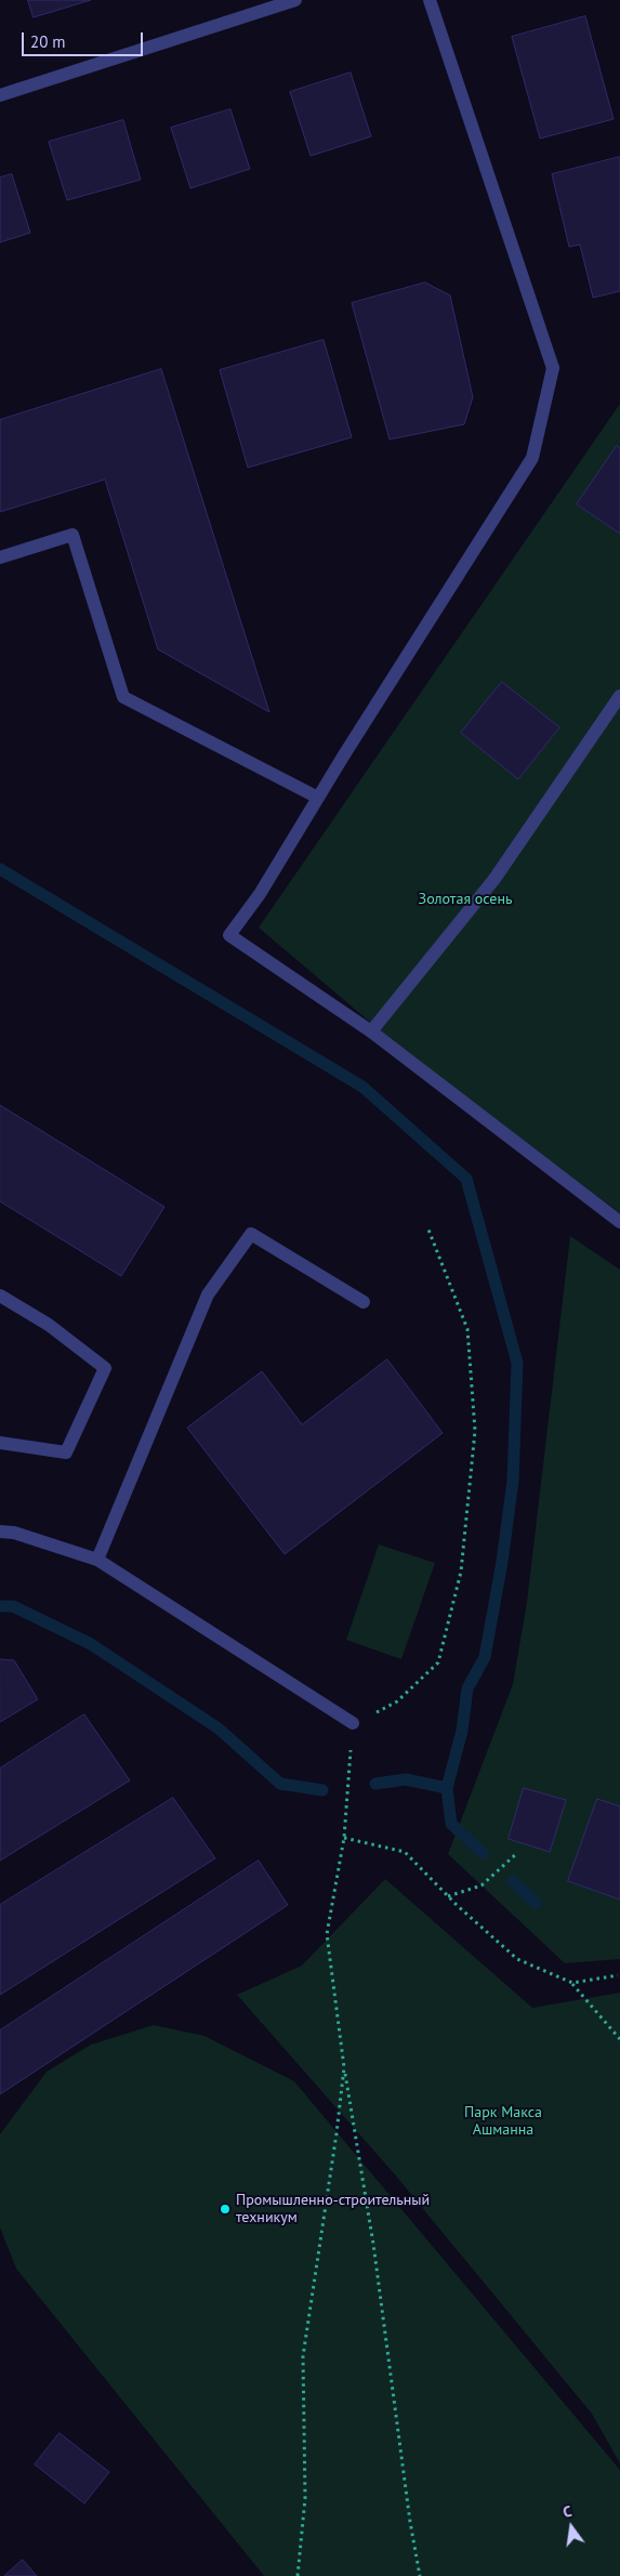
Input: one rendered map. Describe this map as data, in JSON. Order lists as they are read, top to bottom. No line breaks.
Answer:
{"parks":["Золотая осень","Парк Макса Ашманна"],"places":["Промышленно-строительный техникум"],"scale_bar":"20 m","north":"top"}
